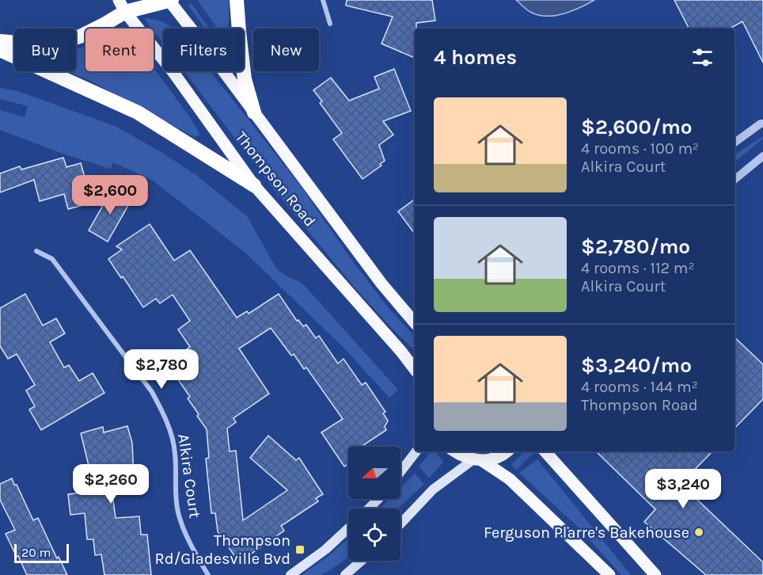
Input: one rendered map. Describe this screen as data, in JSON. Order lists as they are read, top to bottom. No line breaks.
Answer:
{"streets":{"main road":["Thompson Road"],"street":["Alkira Court"]},"places":{"other":["Ferguson Plarre's Bakehouse"],"transit":["Thompson Rd/Gladesville Bvd"]},"scale_bar":"20 m","north":"left","page":{"chip":["Buy","Rent","Filters","New"],"heading":"4 homes","list":[{"name":"$2,600/mo","note":"4 rooms · 100 m² · Alkira Court"},{"name":"$2,780/mo","note":"4 rooms · 112 m² · Alkira Court"},{"name":"$3,240/mo","note":"4 rooms · 144 m² · Thompson Road"}],"price":["$2,600","$2,780","$2,260","$3,240"],"scale":"20 m"}}
